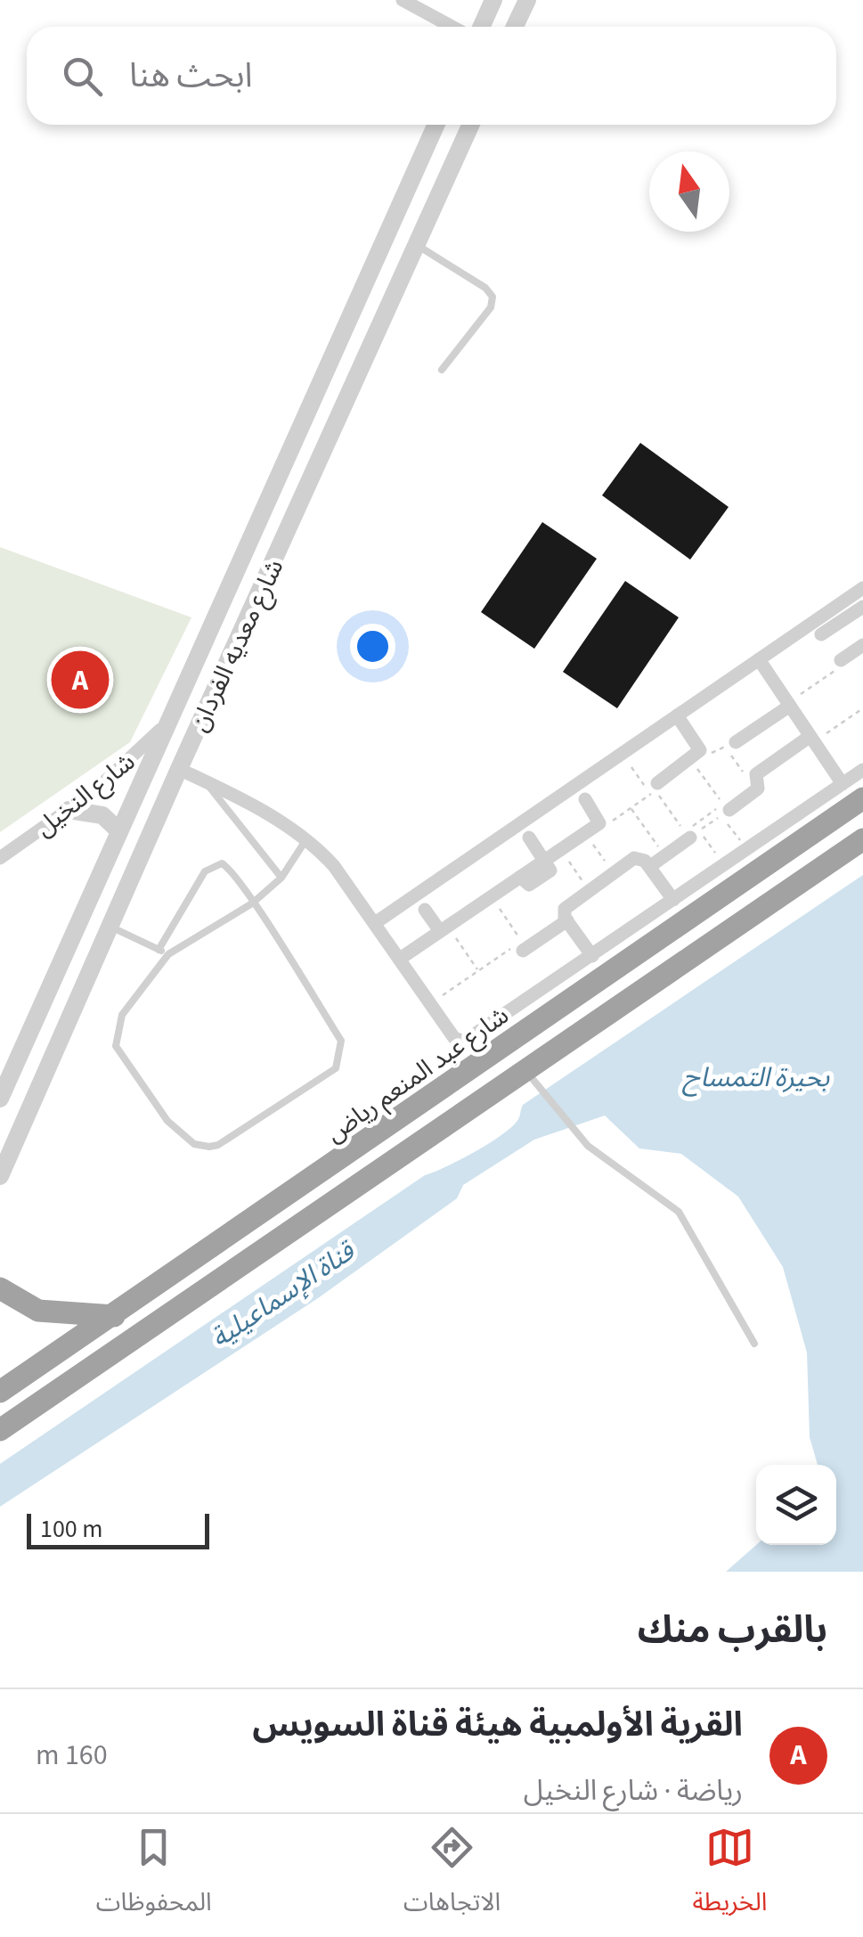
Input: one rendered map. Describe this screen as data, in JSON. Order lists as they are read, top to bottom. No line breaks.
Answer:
{"streets":{"highway":["شارع عبد المنعم رياض"],"street":["شارع معديه الفردان","شارع النخيل"]},"crossings":[["شارع معديه الفردان","شارع النخيل"]],"water":["بحيرة التمساح","قناة الإسماعيلية"],"scale_bar":"100 m","north":"top","page":{"search":"ابحث هنا","pins":"A","scale":"100 m","heading":"بالقرب منك","list":[{"mark":"A","name":"القرية الأولمبية هيئة قناة السويس","note":"رياضة · شارع النخيل","value":"160 m"}],"nav":["الخريطة","الاتجاهات","المحفوظات"]}}
